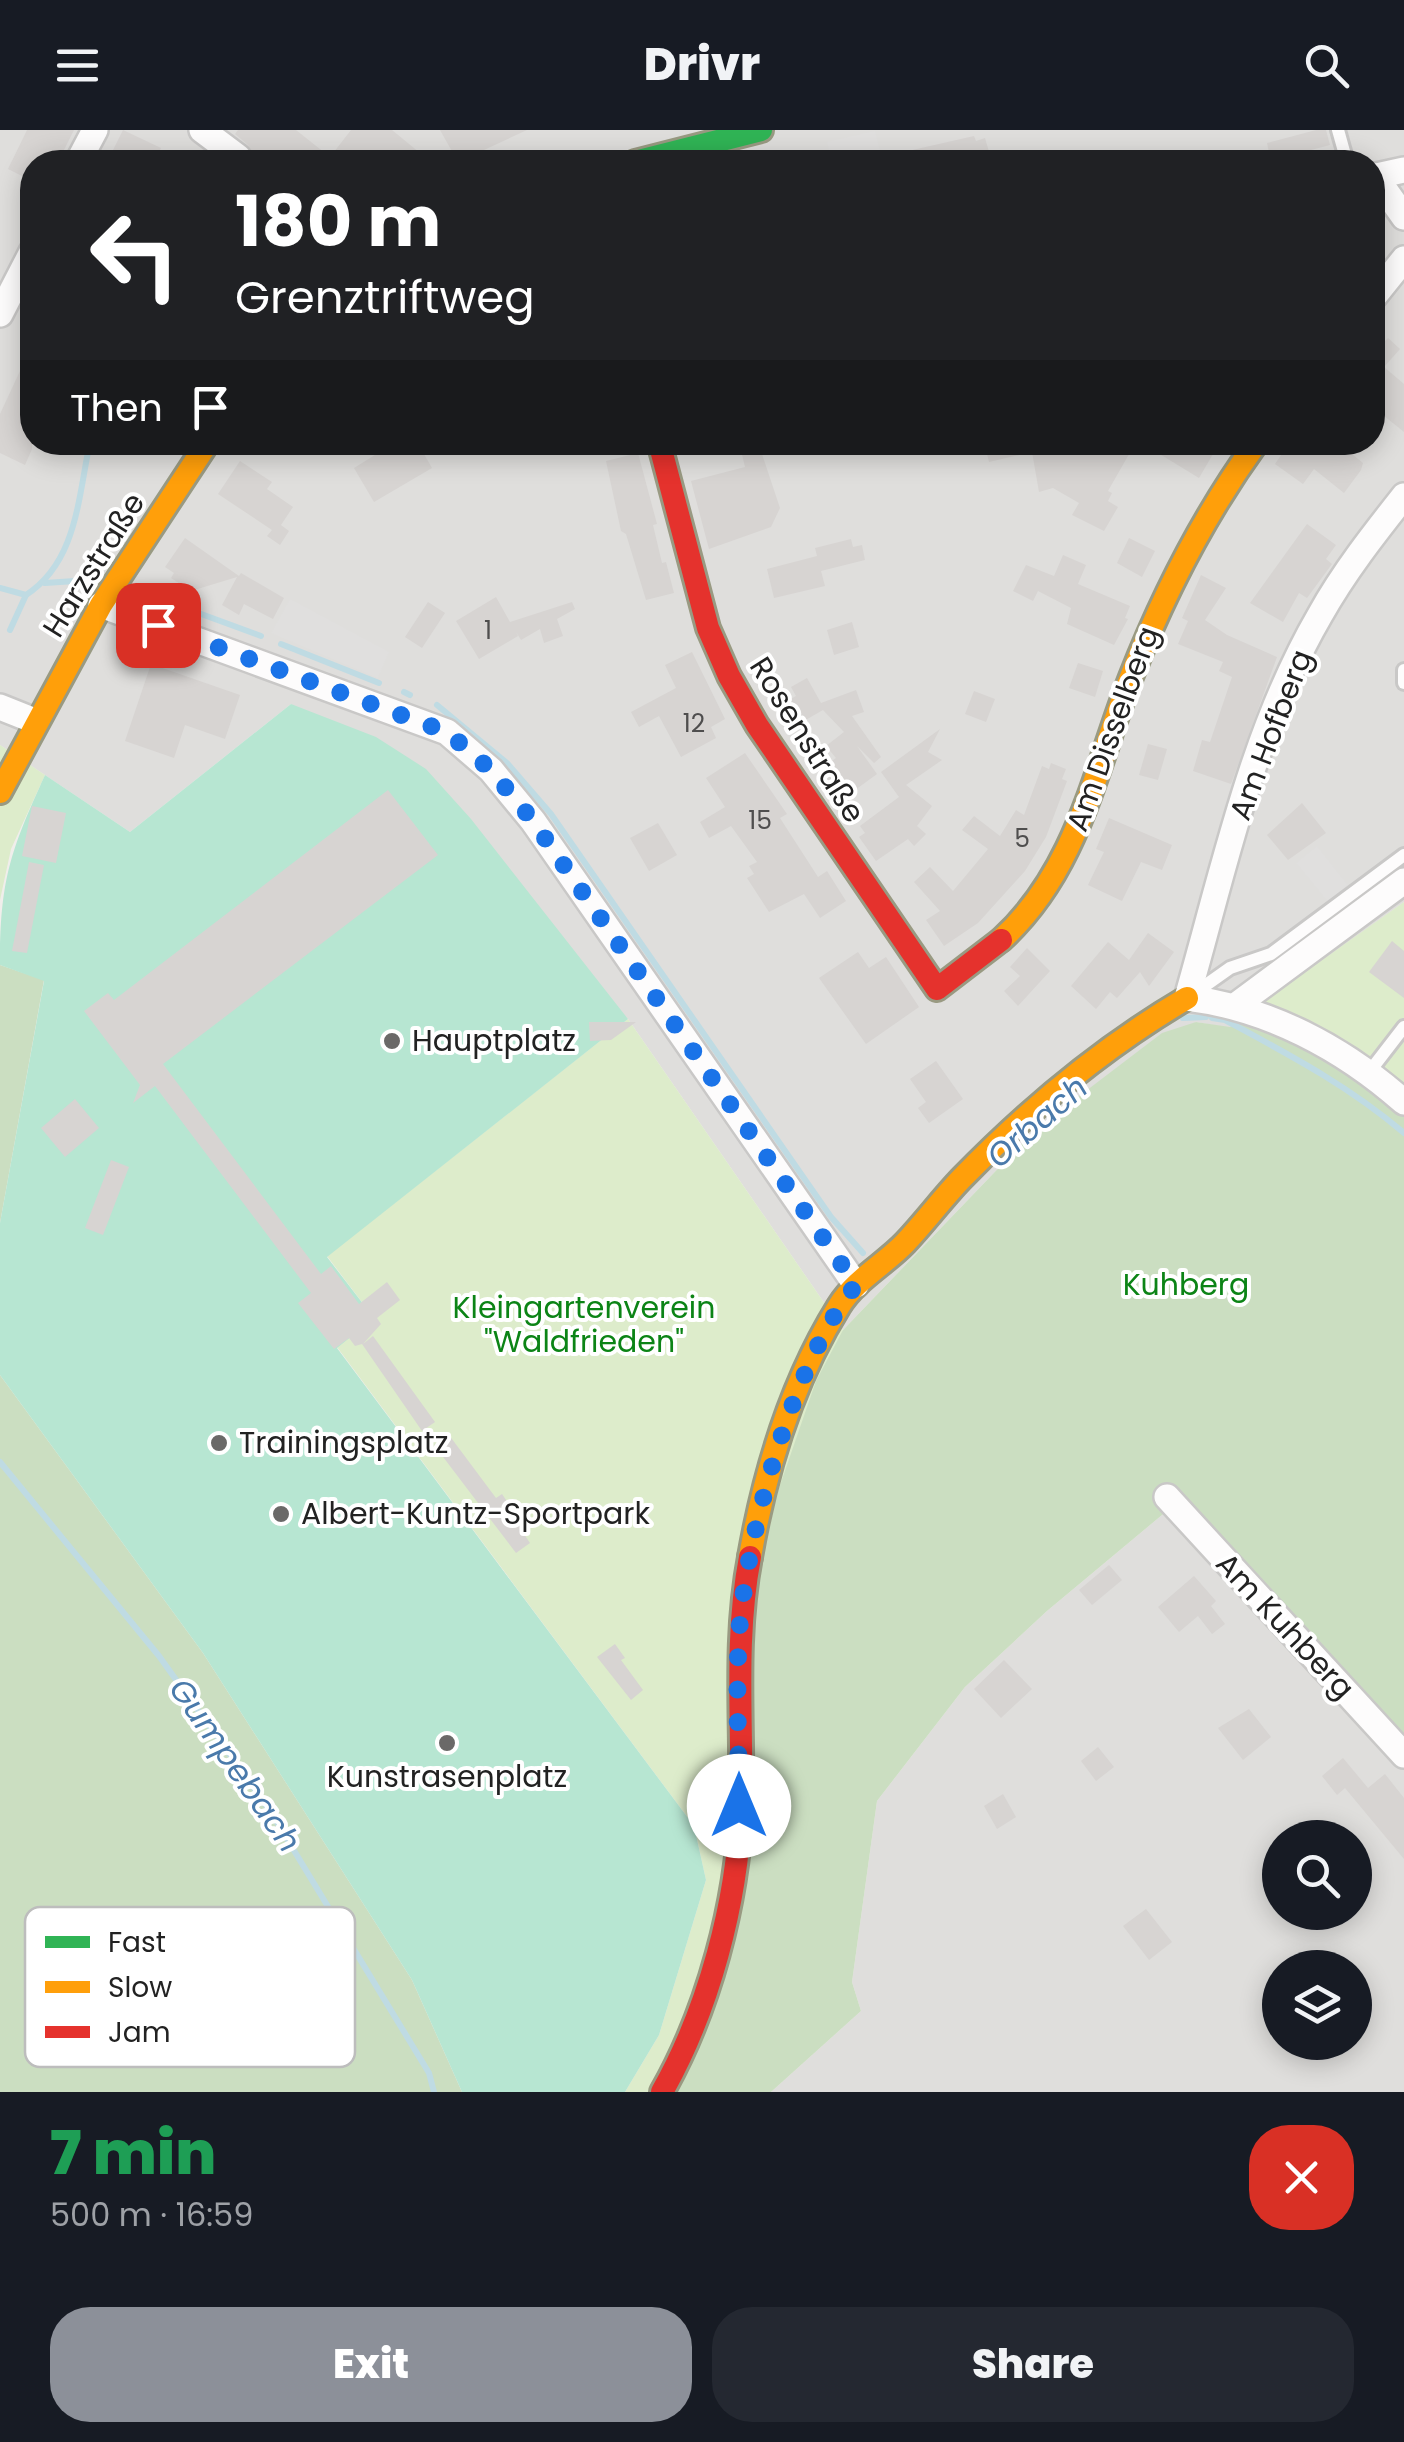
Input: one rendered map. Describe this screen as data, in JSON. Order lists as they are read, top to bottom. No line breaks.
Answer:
{"streets":{"street":["Harzstraße","Am Disselberg","Am Hofberg","Rosenstraße","Am Kuhberg"]},"crossings":[["Am Disselberg","Rosenstraße"]],"water":["Orbach","Gumpebach"],"parks":["Kuhberg","Kleingartenverein \"Waldfrieden\""],"places":["Hauptplatz","Trainingsplatz","Albert-Kuntz-Sportpark","Kunstrasenplatz"],"house_numbers":["1","12","15","5"],"legend":["Fast","Slow","Jam"],"page":{"header":"Drivr","turn":["180 m","Grenztriftweg"],"then":"Then","heading":["7 min","500 m · 16:59"],"buttons":["Exit","Share"]}}
